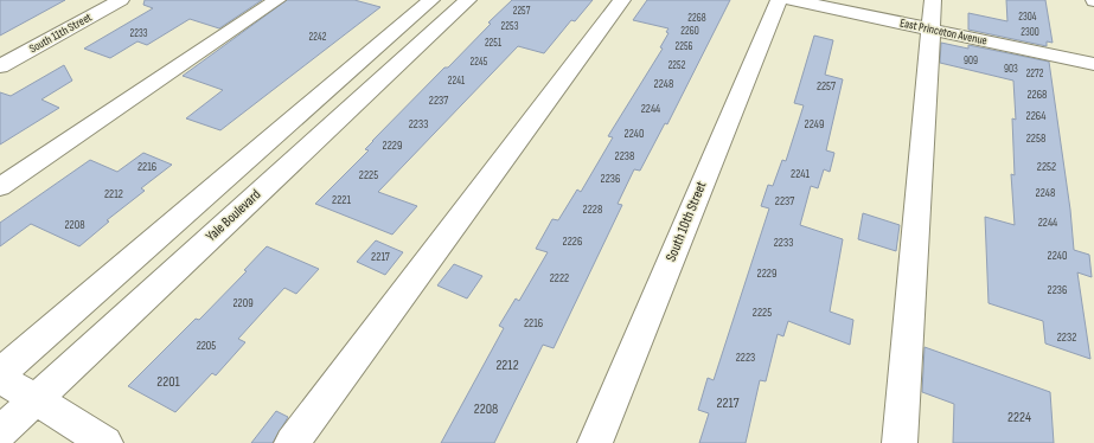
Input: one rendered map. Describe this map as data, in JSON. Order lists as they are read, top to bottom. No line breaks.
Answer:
{"streets":{"street":["East Princeton Avenue","South 11th Street","Yale Boulevard","South 10th Street"]},"house_numbers":["2257","2304","2268","2253","2260","2300","2233","2242","2251","2256","909","2245","2252","903","2272","2241","2248","2257","2268","2237","2244","2264","2233","2249","2240","2258","2229","2238","2216","2252","2241","2225","2236","2248","2212","2221","2237","2228","2244","2208","2226","2233","2240","2217","2229","2222","2236","2209","2225","2216","2232","2205","2223","2212","2201","2217","2208","2224"]}
